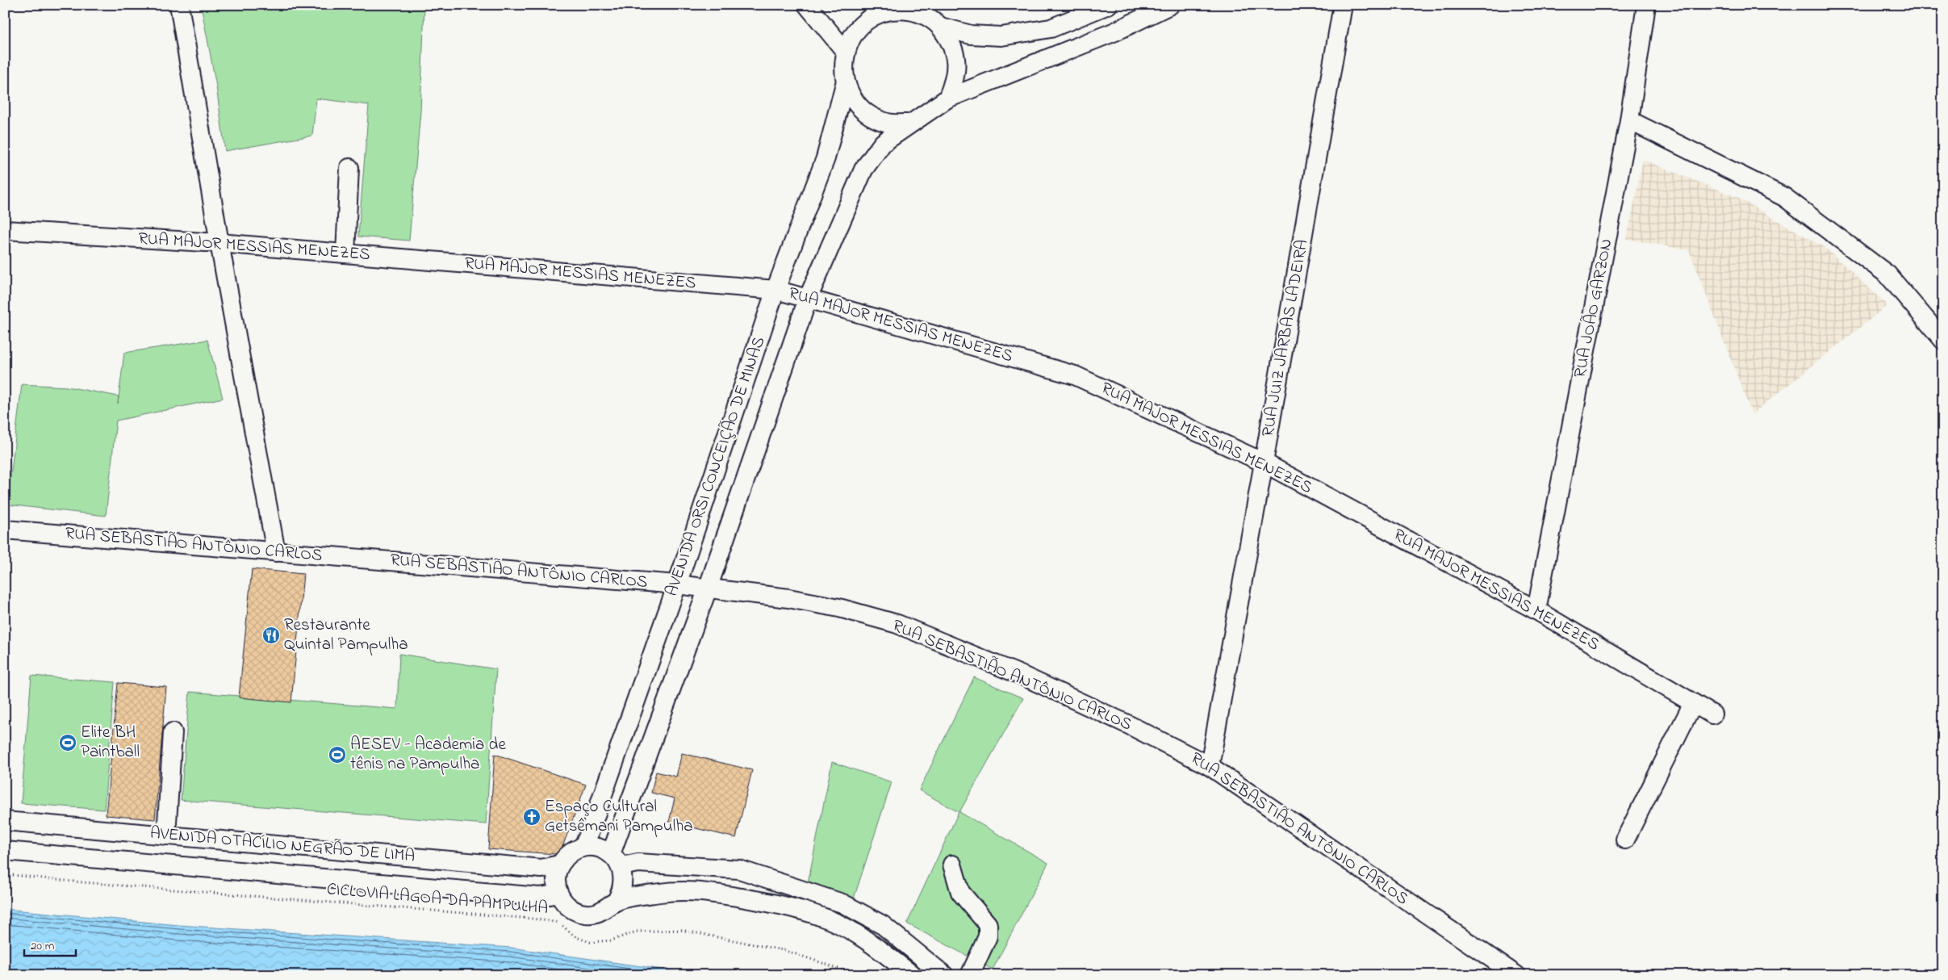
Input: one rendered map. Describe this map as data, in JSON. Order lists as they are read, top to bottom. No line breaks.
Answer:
{"streets":{"street":["RUA MAJOR MESSIAS MENEZES","RUA JOÃO GARZON","RUA JUIZ JARBAS LADEIRA","AVENIDA ORSI CONCEIÇÃO DE MINAS","RUA SEBASTIÃO ANTÔNIO CARLOS","AVENIDA OTACÍLIO NEGRÃO DE LIMA"],"path":["CICLOVIA LAGOA DA PAMPULHA"]},"crossings":[["RUA MAJOR MESSIAS MENEZES","RUA JOÃO GARZON"],["RUA MAJOR MESSIAS MENEZES","RUA JUIZ JARBAS LADEIRA"],["RUA MAJOR MESSIAS MENEZES","AVENIDA ORSI CONCEIÇÃO DE MINAS"],["RUA JUIZ JARBAS LADEIRA","RUA SEBASTIÃO ANTÔNIO CARLOS"],["AVENIDA ORSI CONCEIÇÃO DE MINAS","RUA SEBASTIÃO ANTÔNIO CARLOS"],["AVENIDA ORSI CONCEIÇÃO DE MINAS","AVENIDA OTACÍLIO NEGRÃO DE LIMA"]],"places":{"restaurant":["Restaurante Quintal Pampulha"],"sports":["Elite BH Paintball","AESEV - Academia de tênis na Pampulha"],"church":["Espaço Cultural Getsêmani Pampulha"]},"scale_bar":"20 m"}
